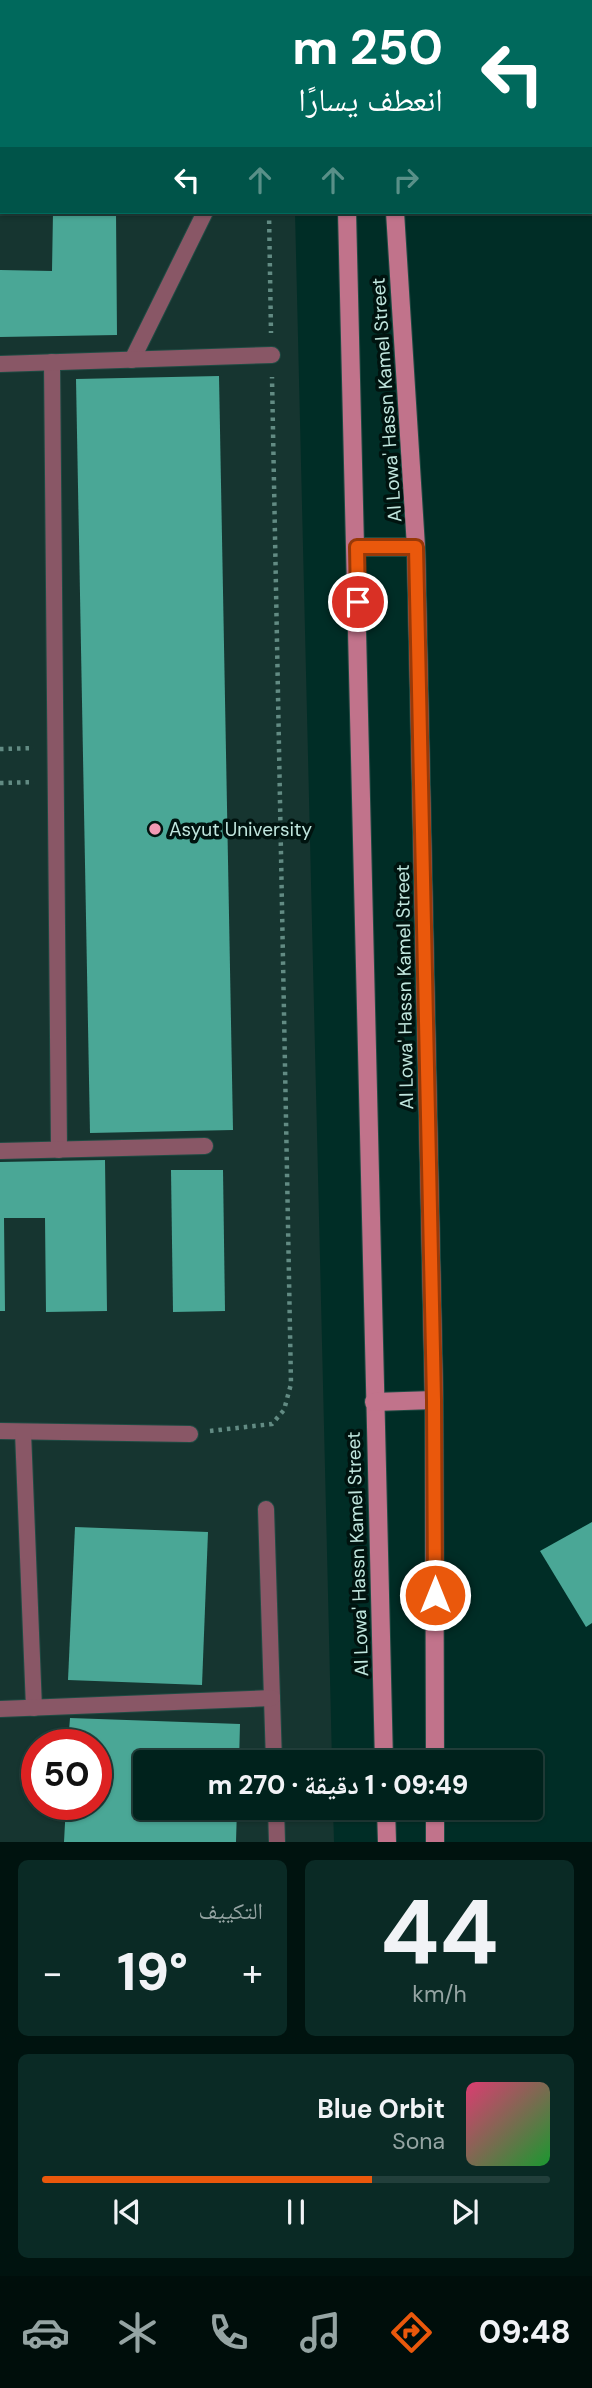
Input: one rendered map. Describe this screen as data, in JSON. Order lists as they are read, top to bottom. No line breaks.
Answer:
{"streets":{"main road":["Al Lowa' Hassn Kamel Street"]},"places":["Asyut University"],"page":{"turn":["250 m","انعطف يسارًا"],"limit":"50","trip":"09:49 · 1 دقيقة · 270 m","tile":[["44","km/h"],"التكييف"],"heat":["−","19°","+"],"song":["Blue Orbit","Sona"],"tabs":"09:48"}}
